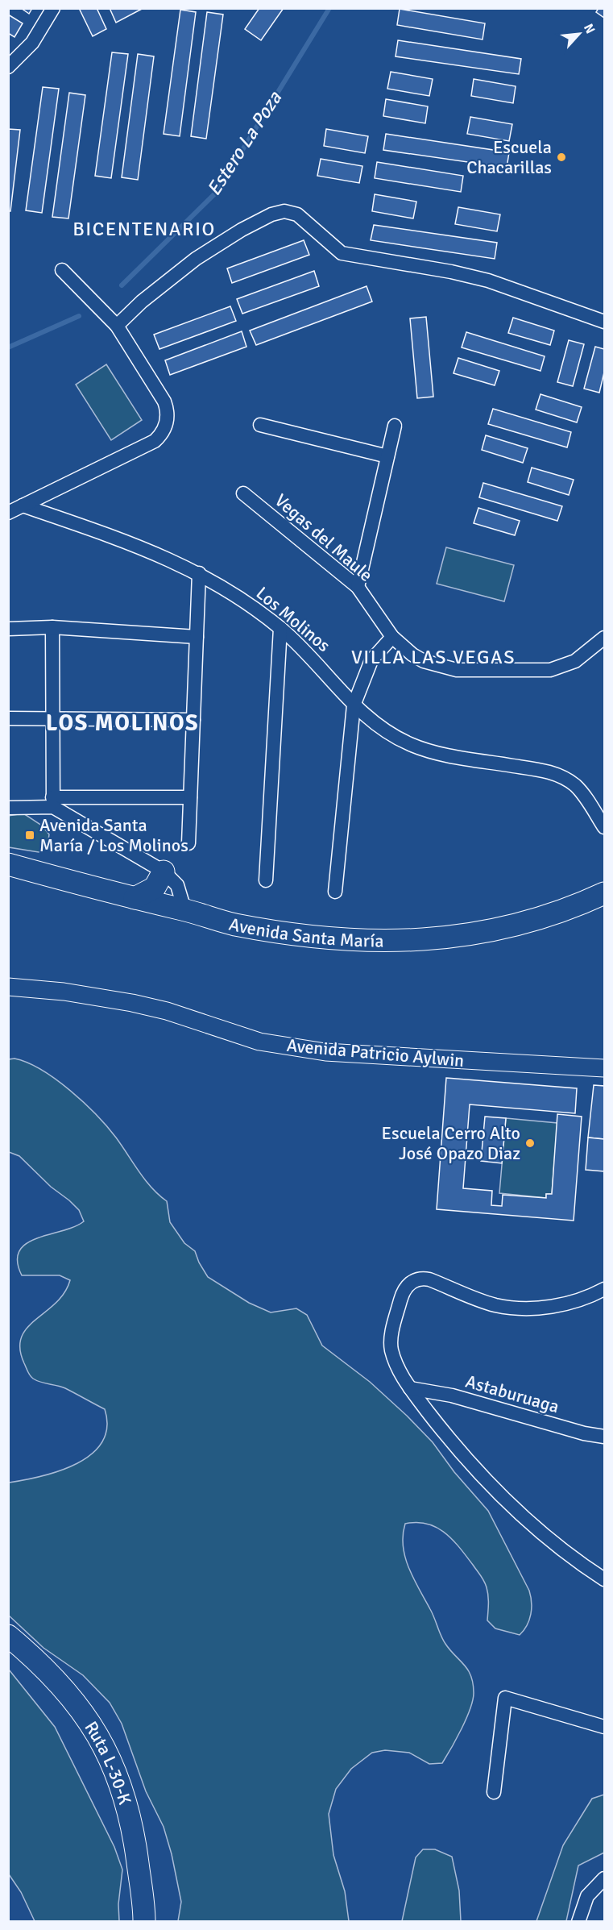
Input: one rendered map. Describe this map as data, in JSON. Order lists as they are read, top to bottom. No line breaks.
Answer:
{"streets":{"main road":["Avenida Santa María","Ruta L-30-K"],"street":["Vegas del Maule","Los Molinos","Avenida Patricio Aylwin","Astaburuaga"]},"districts":["BICENTENARIO","VILLA LAS VEGAS","LOS MOLINOS"],"water":["Estero La Poza"],"places":{"other":["Escuela Chacarillas","Escuela Cerro Alto José Opazo Diaz"],"transit":["Avenida Santa María / Los Molinos"]},"north":"top right"}
